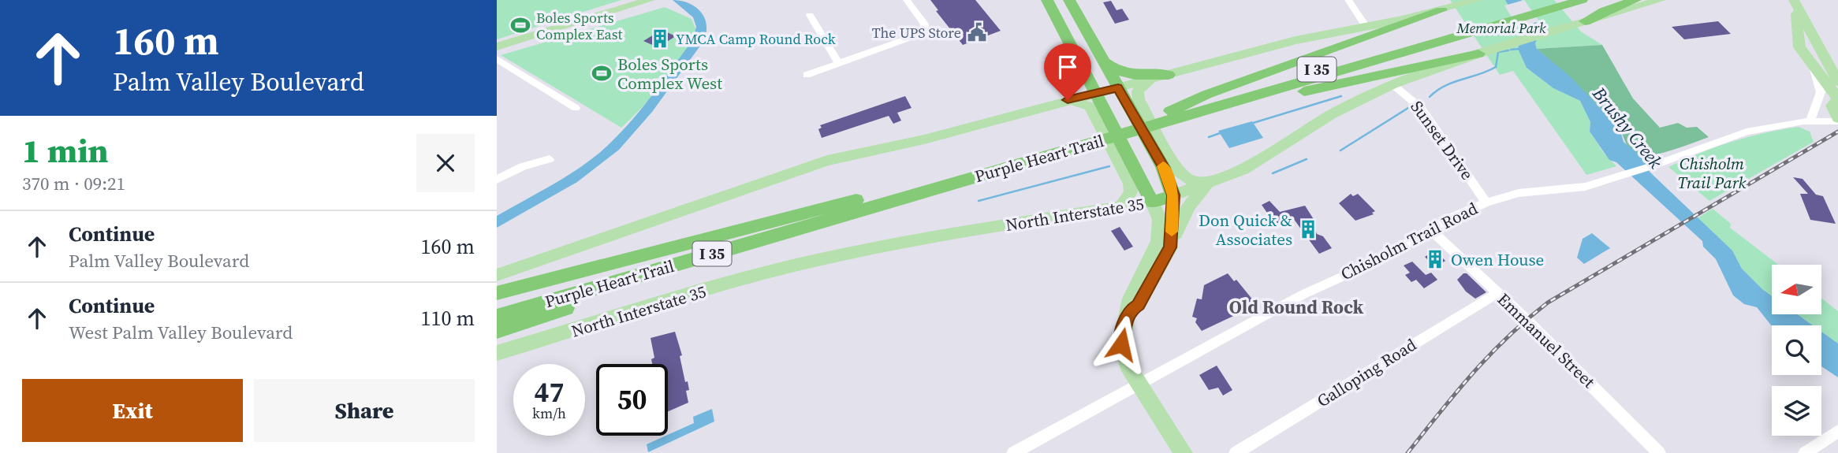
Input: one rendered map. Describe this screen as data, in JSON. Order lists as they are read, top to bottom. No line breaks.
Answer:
{"streets":{"highway":["I 35","Purple Heart Trail","North Interstate 35"],"street":["Sunset Drive","Chisholm Trail Road","Emmanuel Street","Galloping Road"]},"crossings":[["Sunset Drive","North Interstate 35"],["Sunset Drive","Chisholm Trail Road"],["Chisholm Trail Road","Emmanuel Street"],["Emmanuel Street","Galloping Road"]],"districts":["Old Round Rock"],"water":["Brushy Creek"],"parks":["Memorial Park","Chisholm Trail Park"],"places":{"sports":["Boles Sports Complex East","Boles Sports Complex West"],"public building":["The UPS Store"],"building":["YMCA Camp Round Rock","Don Quick & Associates","Owen House"]},"north":"left","page":{"turn":["160 m","Palm Valley Boulevard"],"heading":["1 min","370 m · 09:21"],"list":[{"name":"Continue","note":"Palm Valley Boulevard","value":"160 m"},{"name":"Continue","note":"West Palm Valley Boulevard","value":"110 m"}],"speed":"47 km/h","limit":"50","buttons":["Exit","Share"]}}
